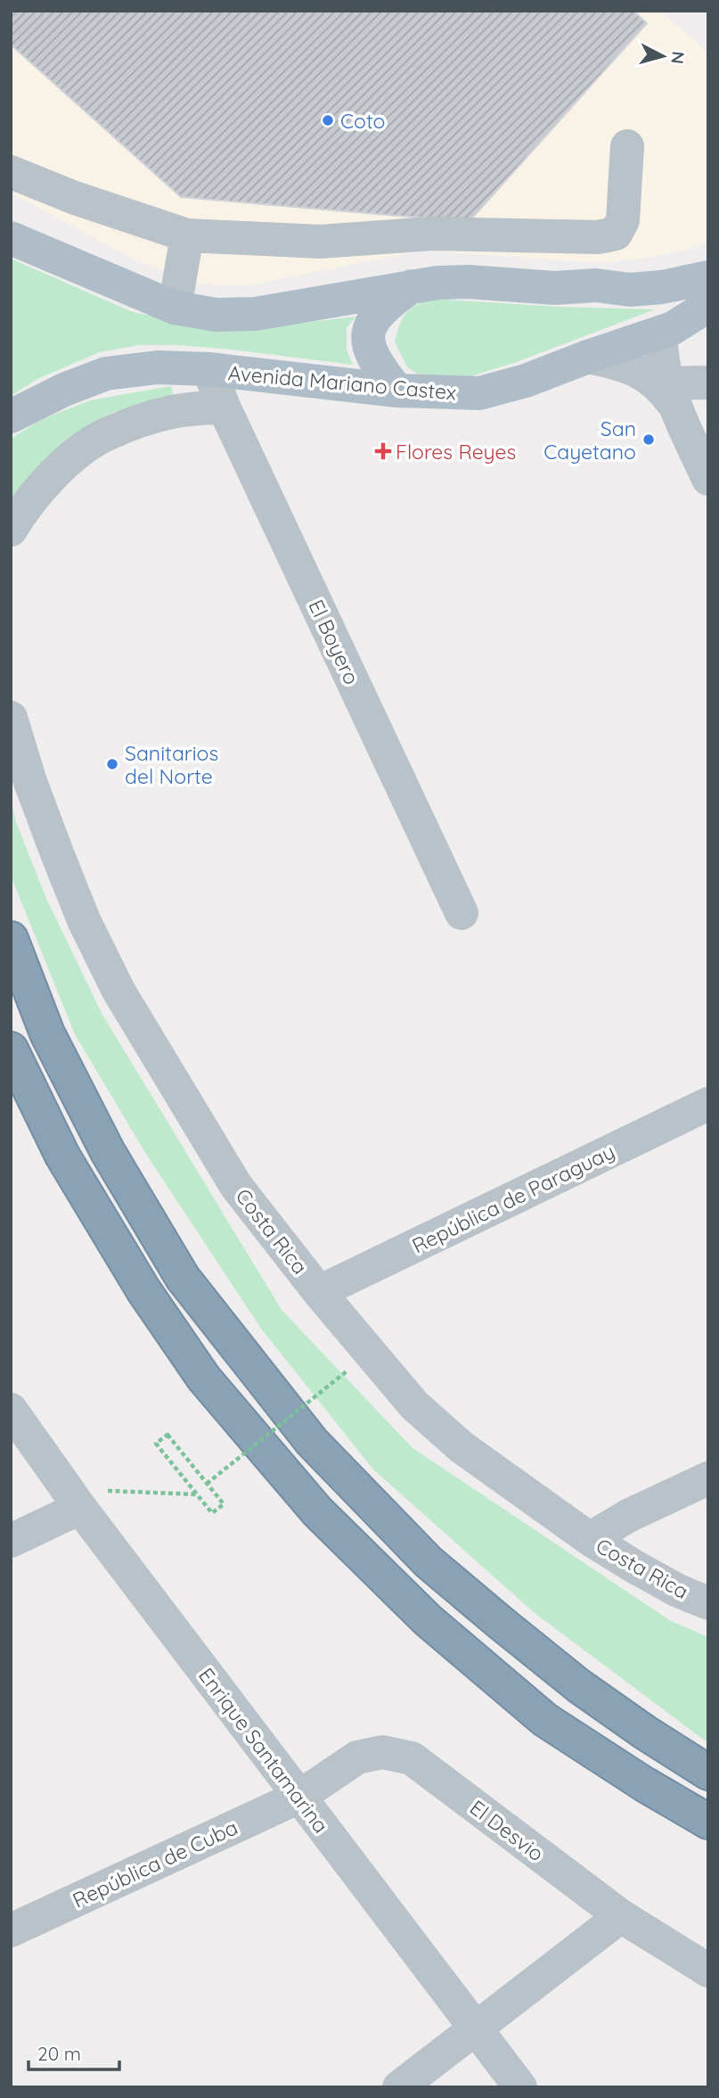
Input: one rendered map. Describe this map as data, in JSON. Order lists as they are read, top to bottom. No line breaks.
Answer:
{"streets":{"main road":["Avenida Mariano Castex"],"street":["El Boyero","República de Paraguay","Costa Rica","Enrique Santamarina","El Desvio","República de Cuba"]},"crossings":[["Avenida Mariano Castex","El Boyero"],["República de Paraguay","Costa Rica"],["Enrique Santamarina","El Desvio"],["Enrique Santamarina","República de Cuba"],["El Desvio","República de Cuba"]],"places":{"other":["Coto","San Cayetano","Sanitarios del Norte"],"health":["Flores Reyes"]},"scale_bar":"20 m","north":"right"}
